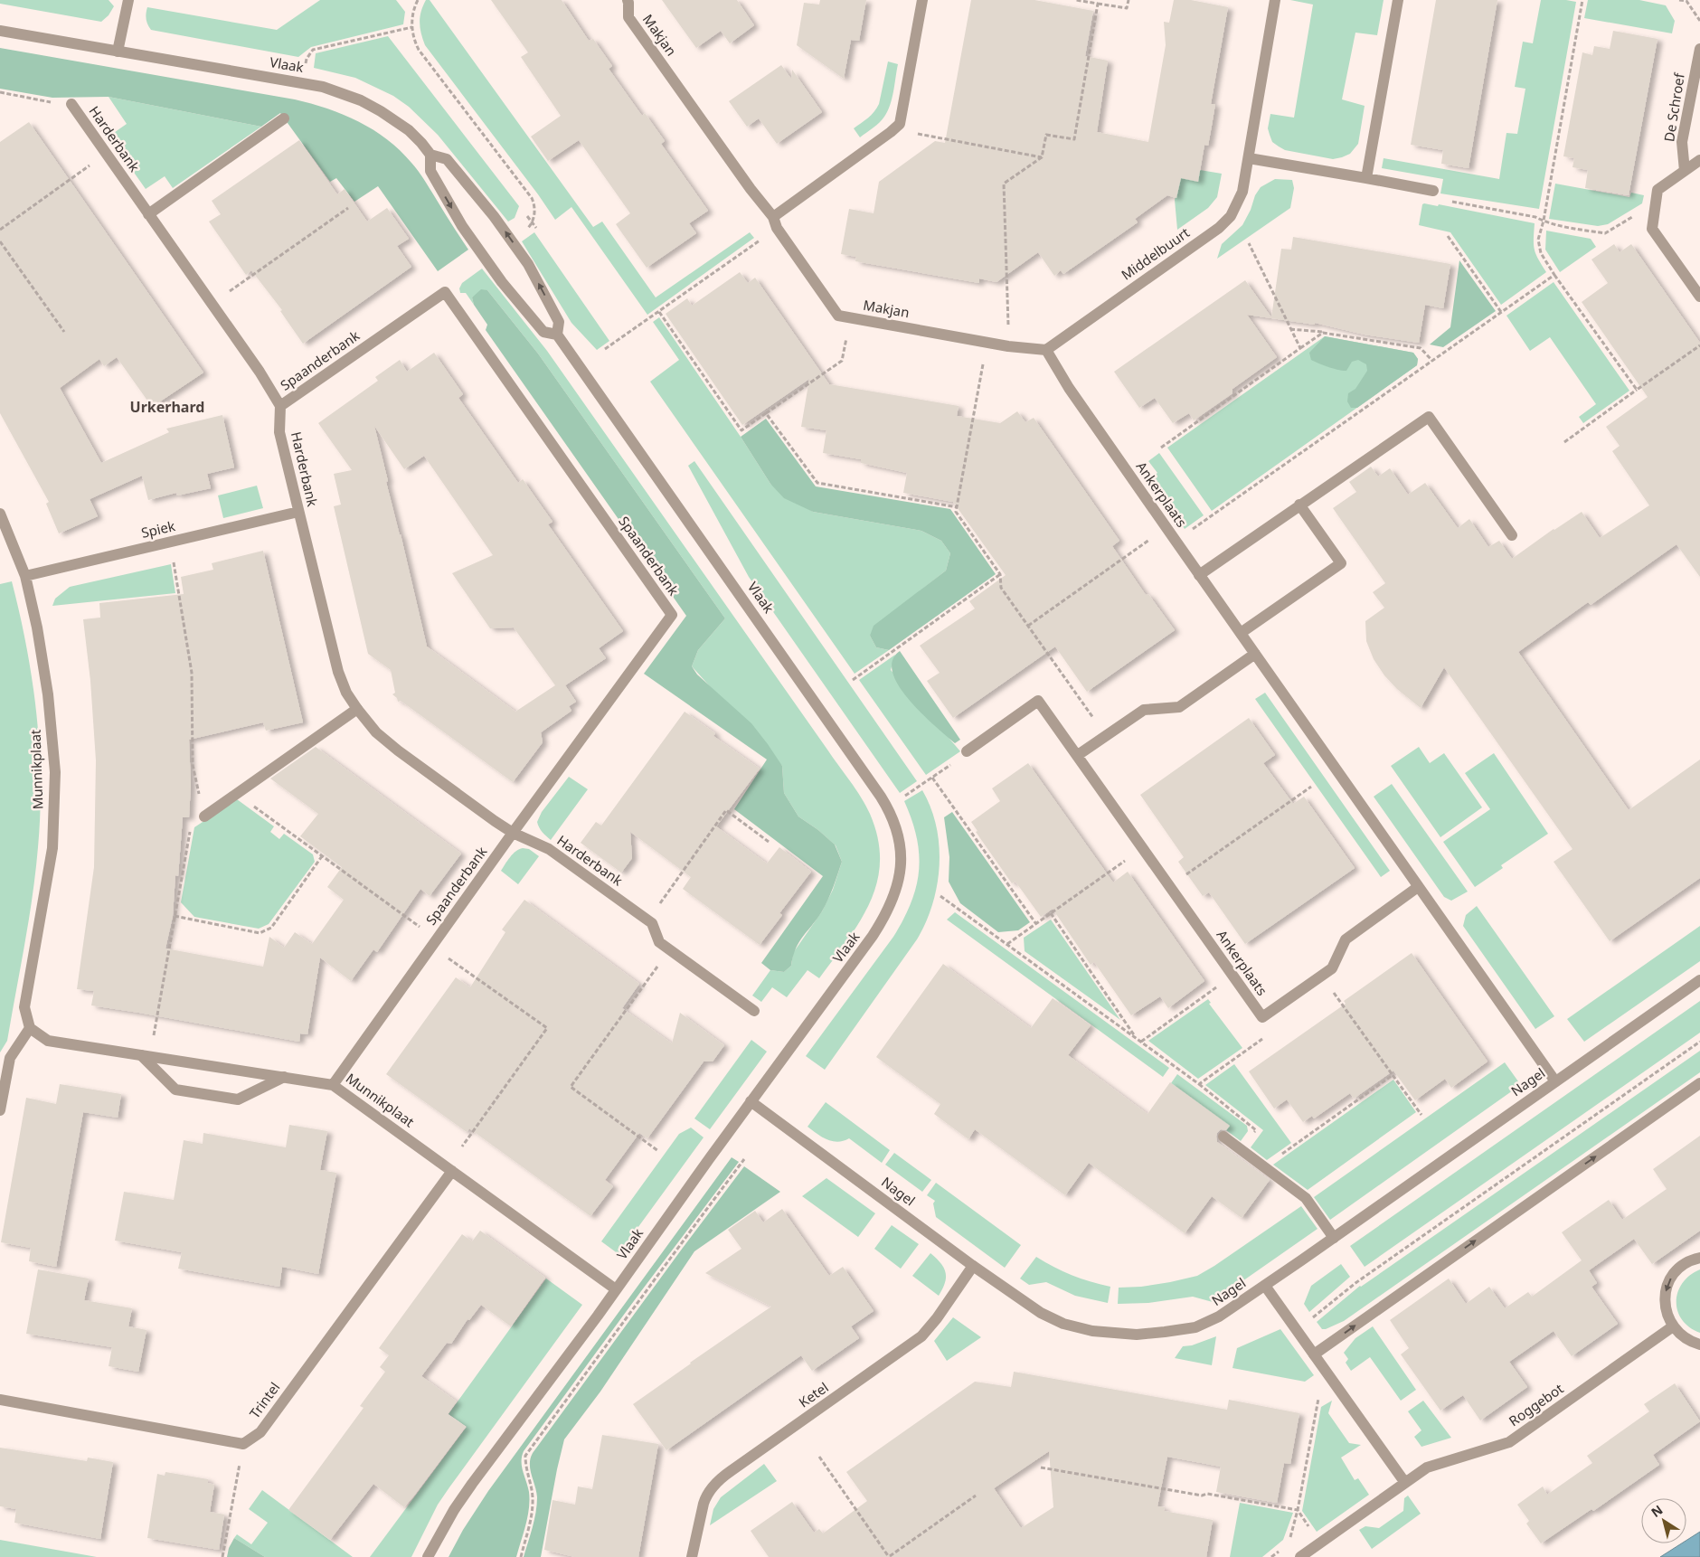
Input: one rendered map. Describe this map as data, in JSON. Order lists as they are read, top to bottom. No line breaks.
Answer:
{"streets":{"street":["Makjan","Vlaak","De Schroef","Harderbank","Middelbuurt","Spaanderbank","Ankerplaats","Spiek","Munnikplaat","Nagel","Ketel","Trintel","Roggebot"]},"crossings":[["Makjan","Middelbuurt"],["Makjan","Ankerplaats"],["Vlaak","Munnikplaat"],["Vlaak","Nagel"],["Harderbank","Spaanderbank"],["Harderbank","Spiek"],["Middelbuurt","Ankerplaats"],["Spaanderbank","Munnikplaat"],["Ankerplaats","Nagel"],["Spiek","Munnikplaat"],["Munnikplaat","Trintel"],["Nagel","Ketel"]],"districts":["Urkerhard"],"north":"top left"}
